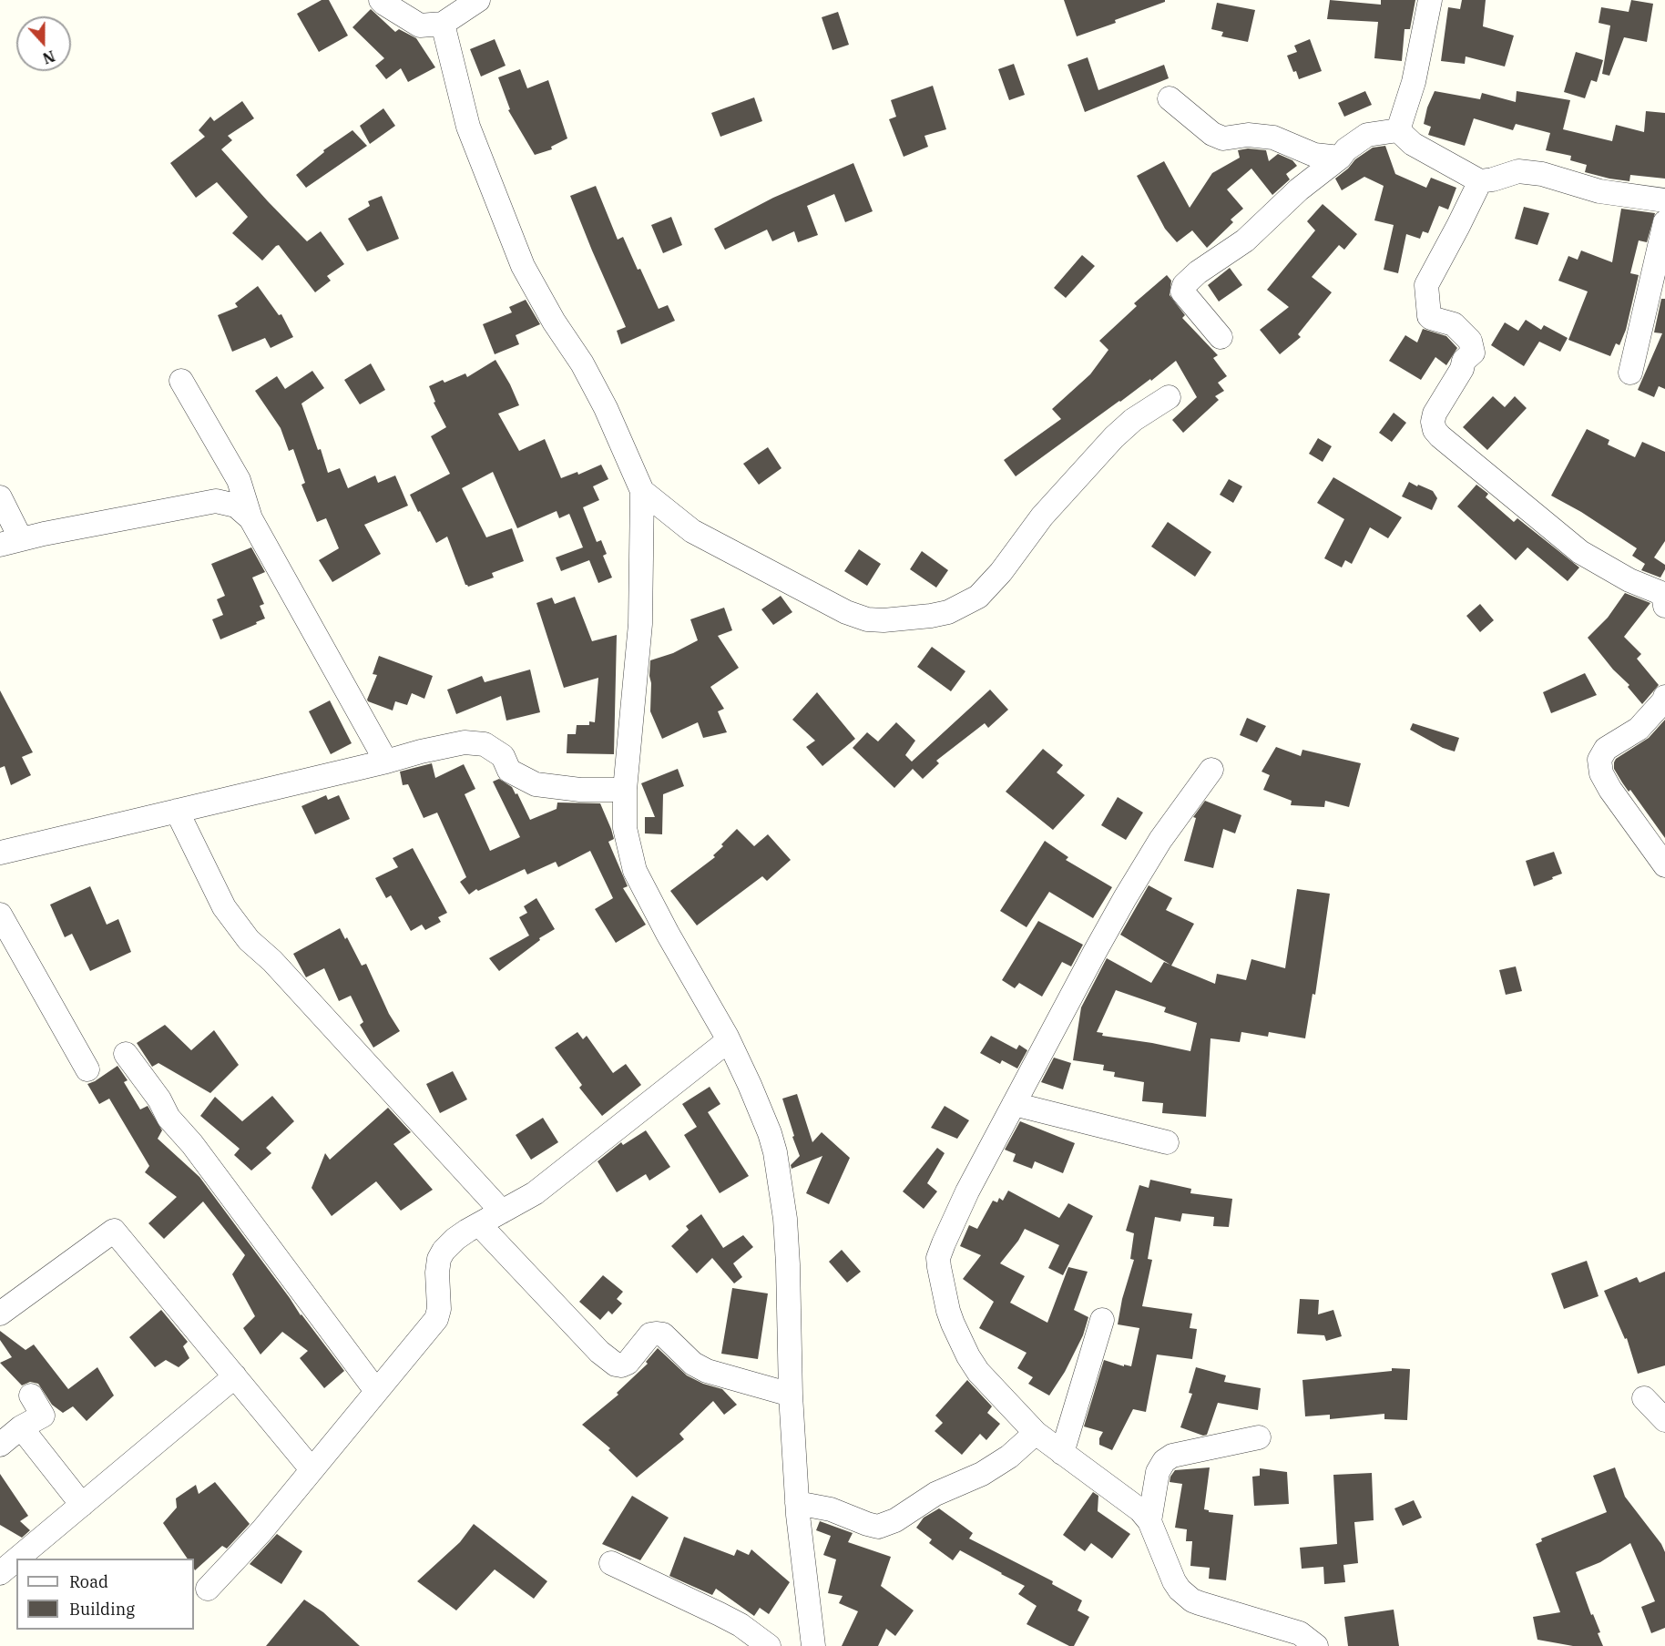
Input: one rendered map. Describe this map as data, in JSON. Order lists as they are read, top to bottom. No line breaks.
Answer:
{"legend":["Road","Building"],"north":"bottom"}
